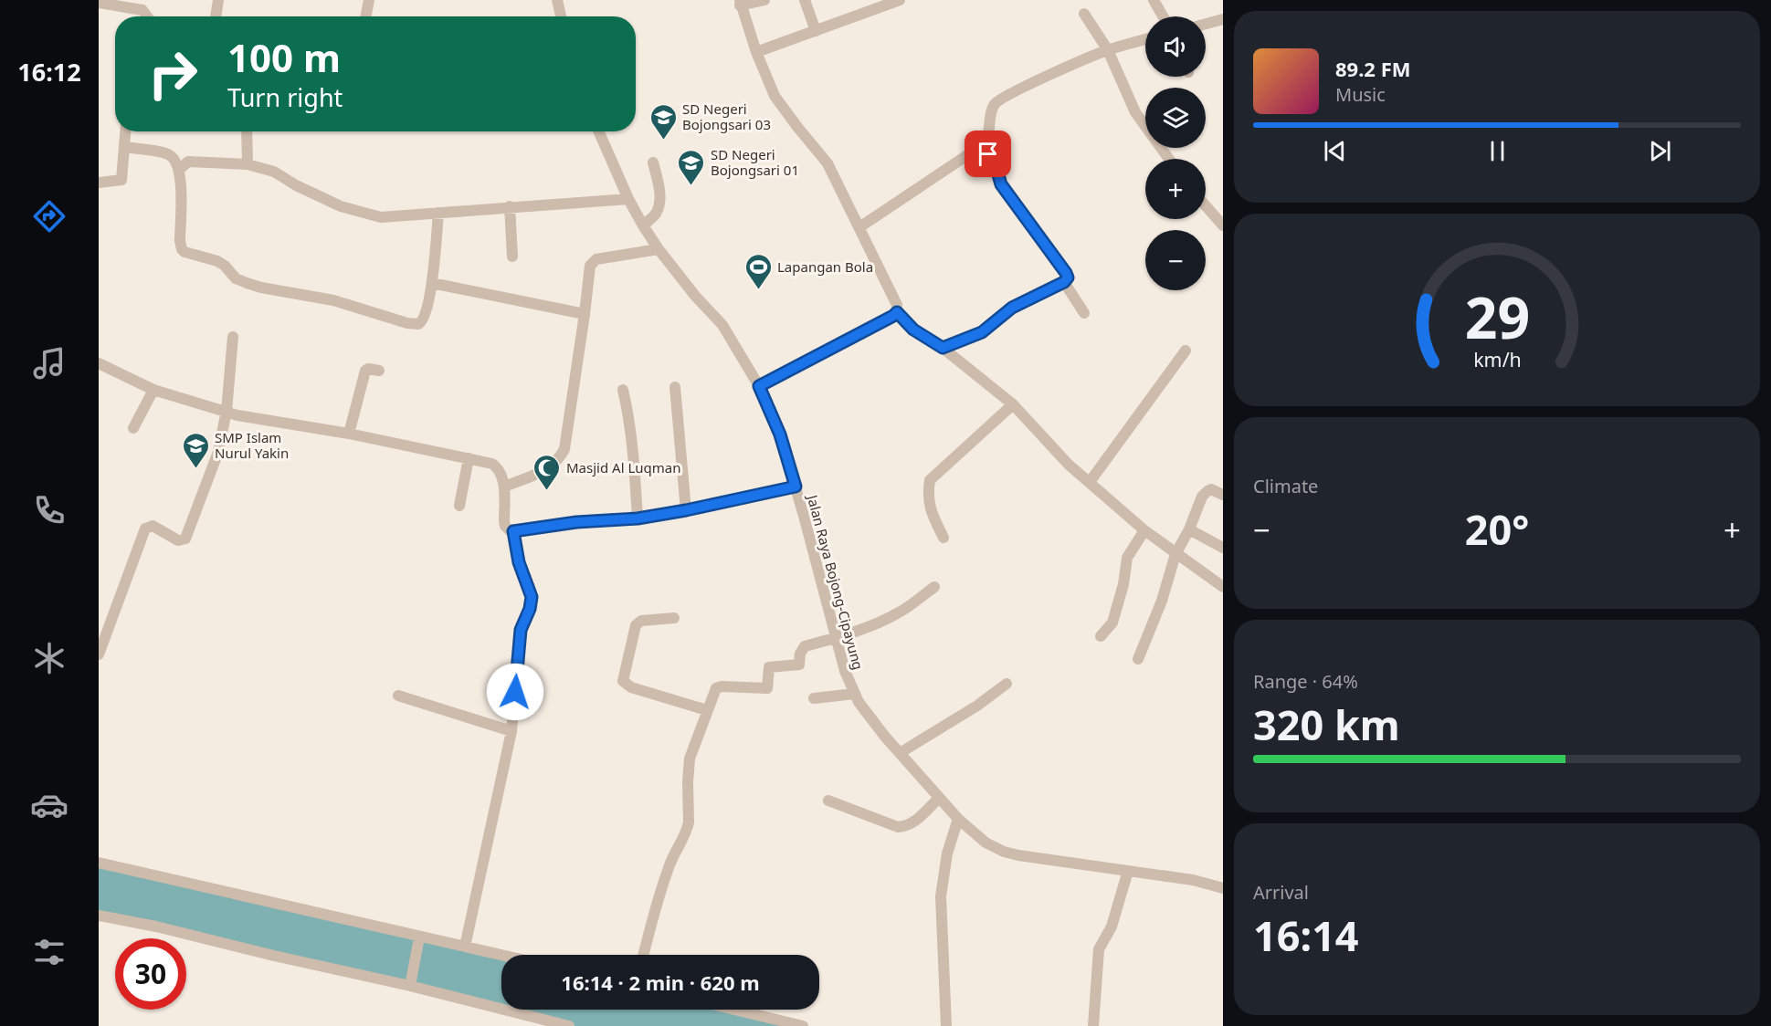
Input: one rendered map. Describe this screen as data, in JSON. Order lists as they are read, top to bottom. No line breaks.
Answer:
{"streets":{"street":["Jalan Raya Bojong-Cipayung"]},"places":{"school or university":["SD Negeri Bojongsari 03","SD Negeri Bojongsari 01","SMP Islam Nurul Yakin"],"sports":["Lapangan Bola"],"mosque":["Masjid Al Luqman"]},"page":{"tabs":"16:12","map_buttons":["+","−"],"turn":["100 m","Turn right"],"song":["89.2 FM","Music"],"tile":["Climate",["Range · 64%","320 km"],["Arrival","16:14"]],"heat":["−","20°","+"],"limit":"30","trip":"16:14 · 2 min · 620 m","gauge":["29","km/h"]}}
